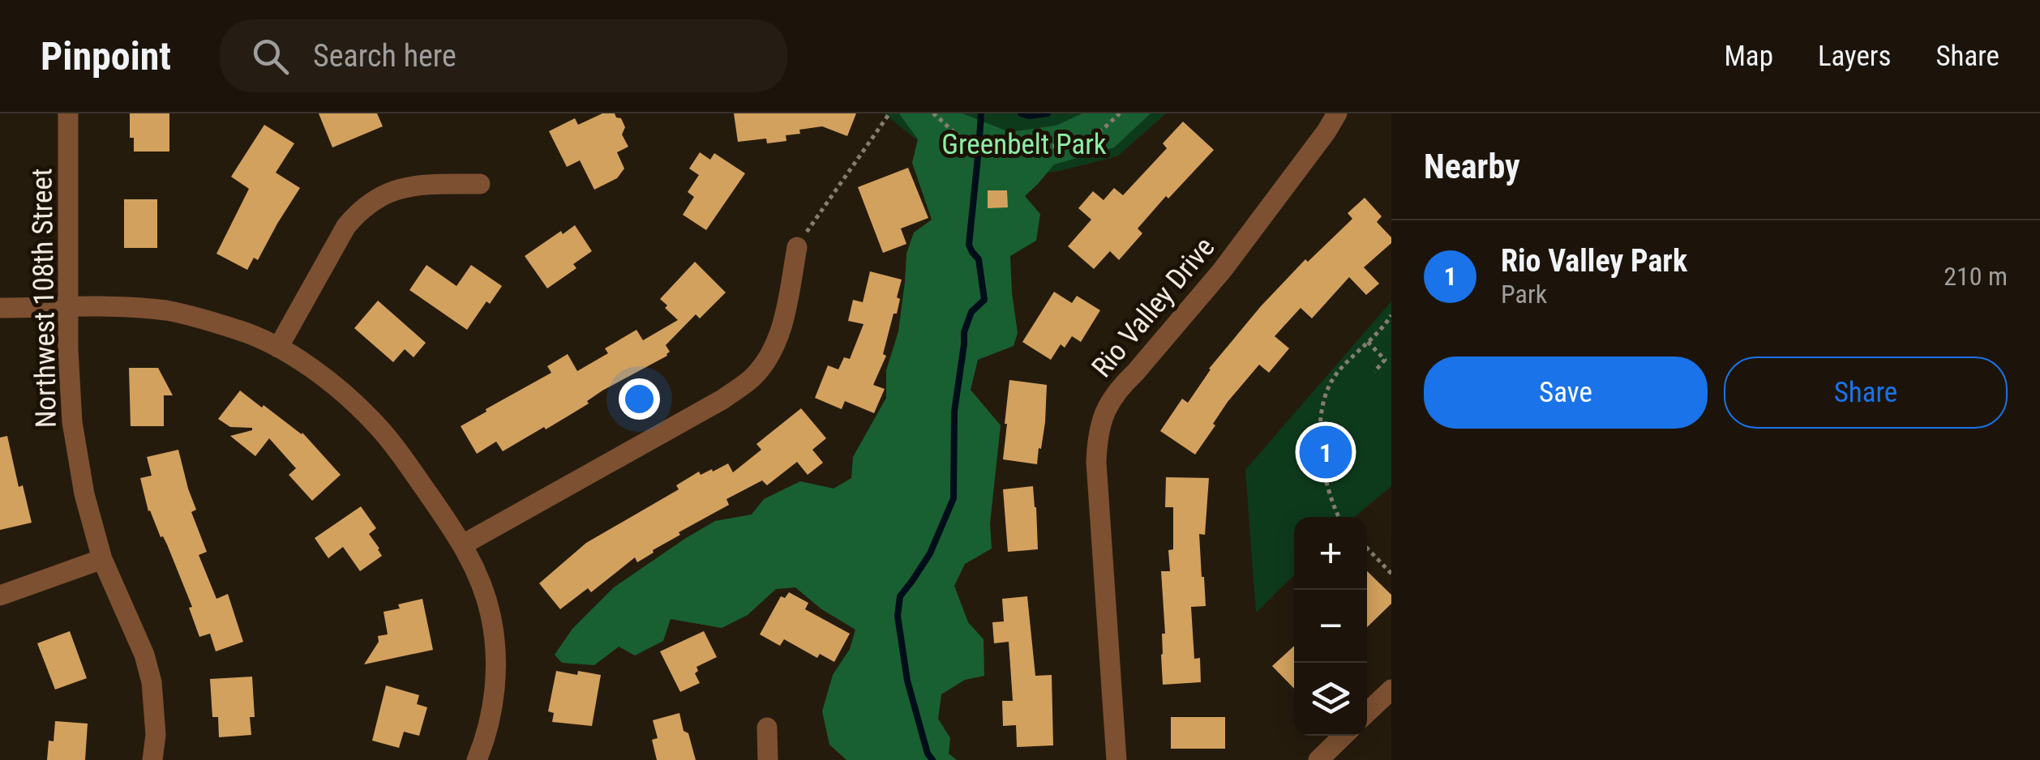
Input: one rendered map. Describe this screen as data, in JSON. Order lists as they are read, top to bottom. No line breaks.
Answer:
{"streets":{"street":["Northwest 108th Street","Rio Valley Drive"]},"parks":["Greenbelt Park"],"page":{"header":"Pinpoint","search":"Search here","nav":["Map","Layers","Share"],"heading":"Nearby","list":[{"mark":"1","name":"Rio Valley Park","note":"Park","value":"210 m"}],"buttons":["Save","Share"],"pins":"1","map_buttons":["+","−"]}}
